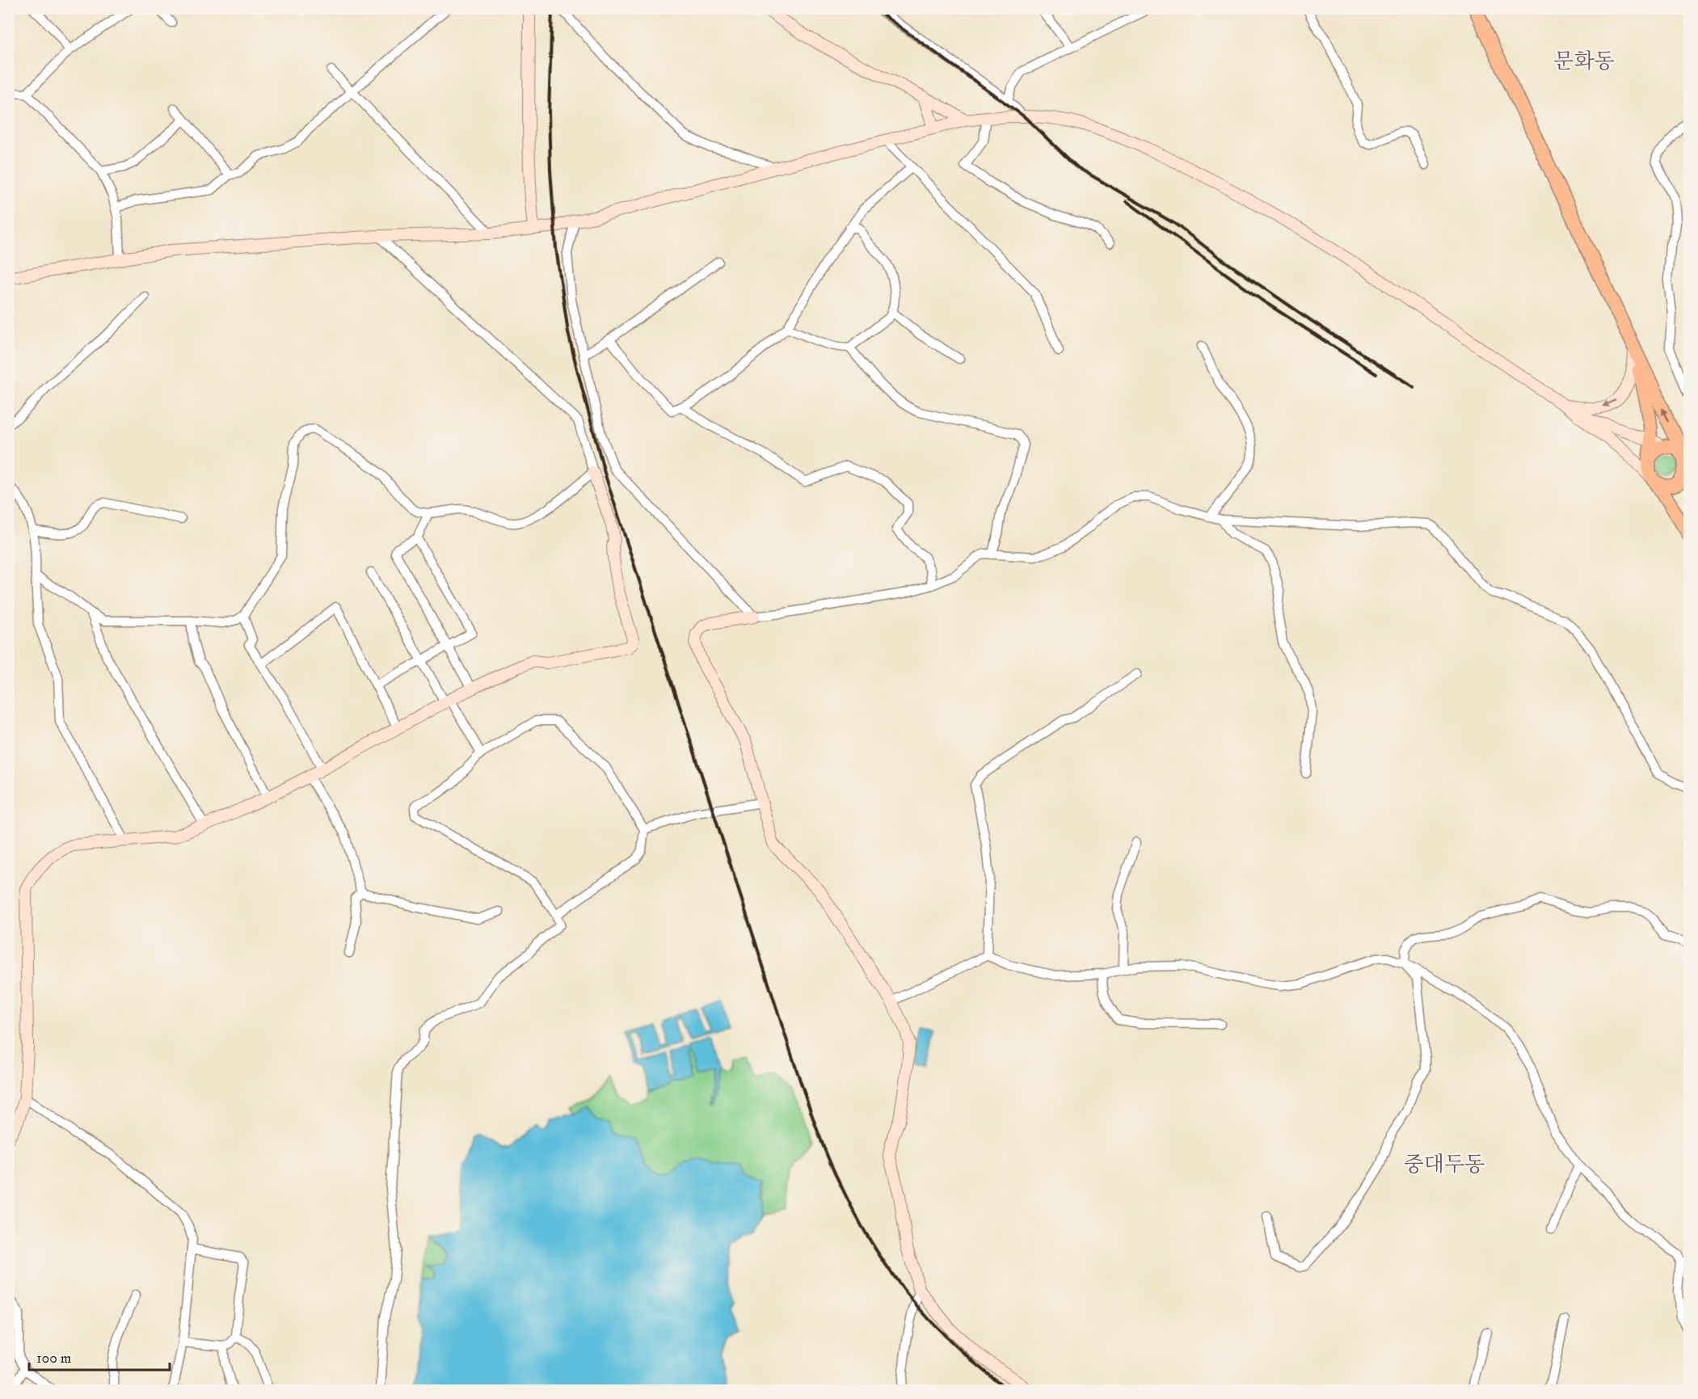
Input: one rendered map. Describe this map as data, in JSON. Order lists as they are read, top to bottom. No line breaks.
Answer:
{"districts":["문화동","중대두동"],"scale_bar":"100 m"}
